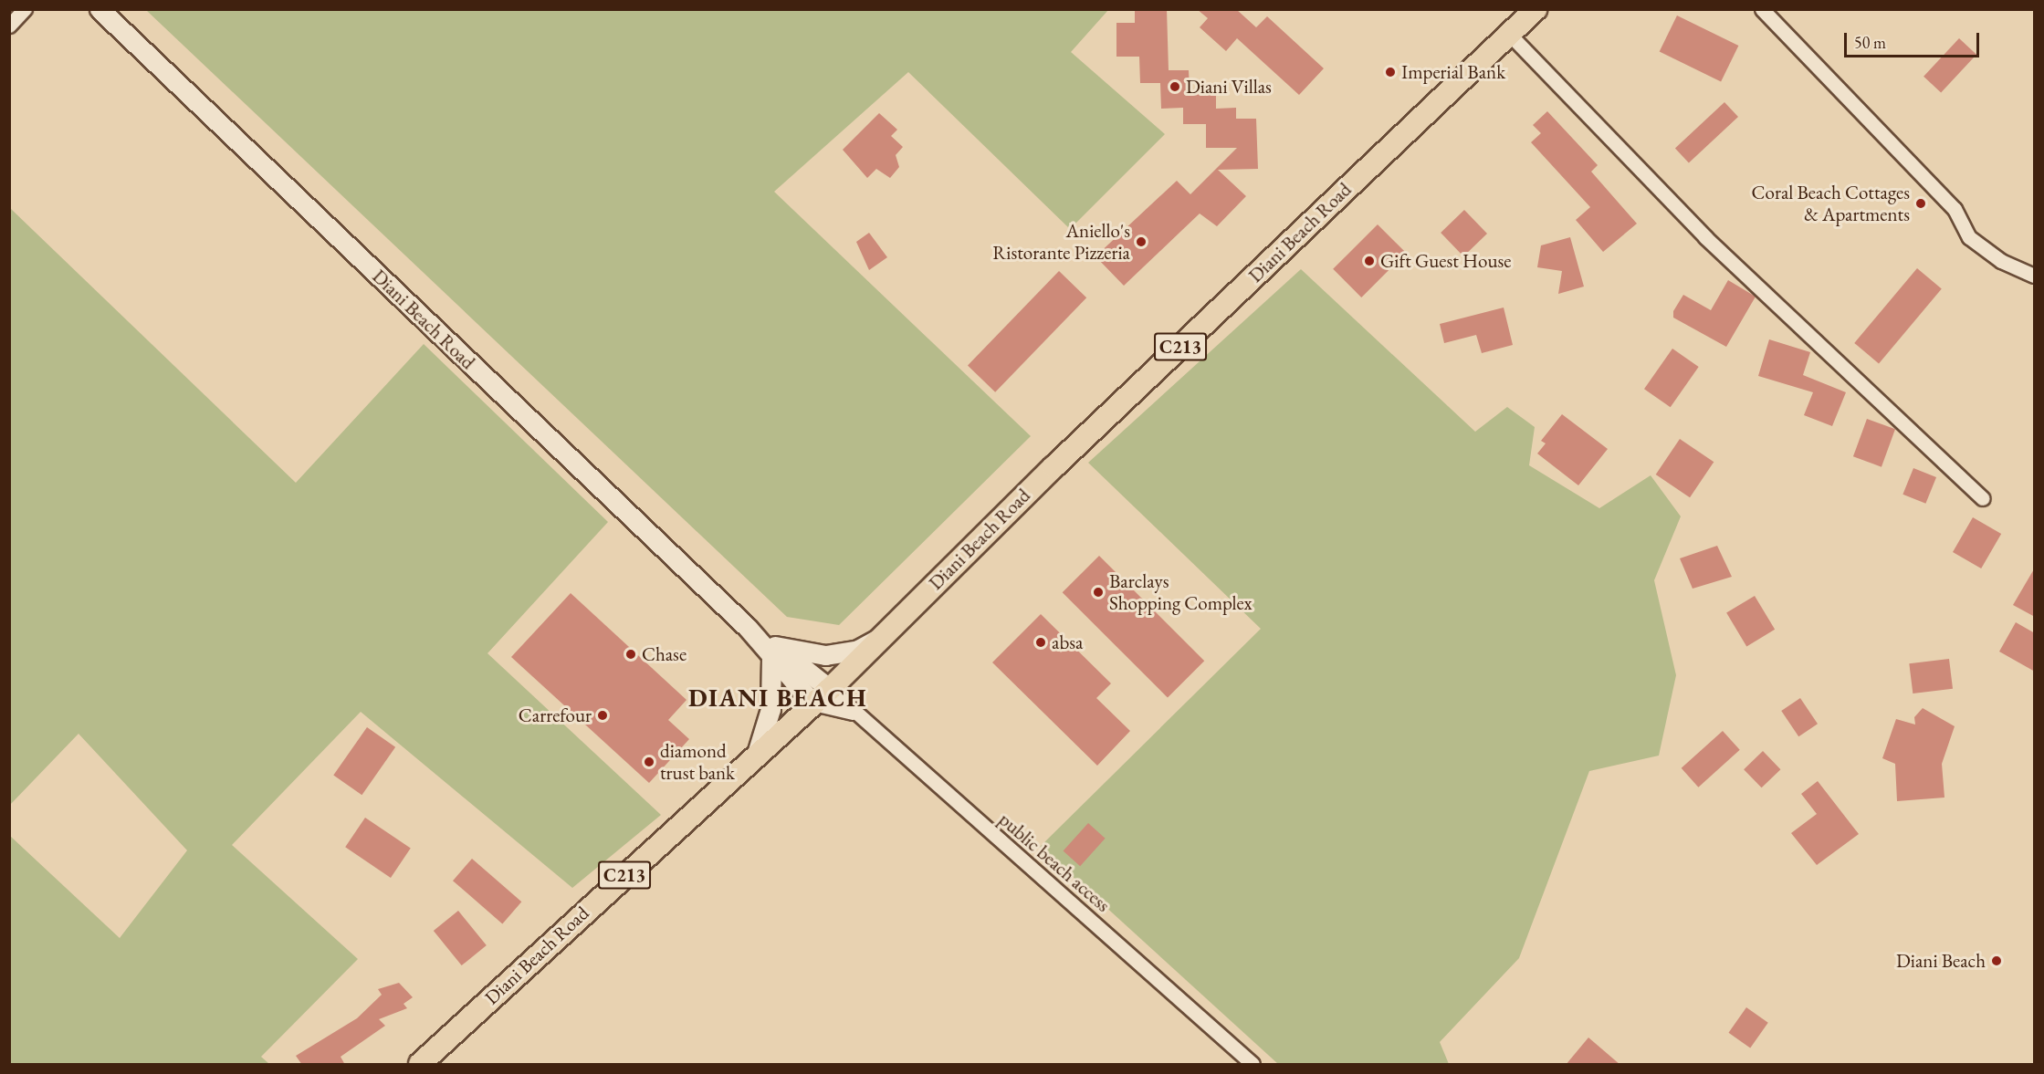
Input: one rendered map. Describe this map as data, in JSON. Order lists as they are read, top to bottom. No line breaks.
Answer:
{"streets":{"main road":["Diani Beach Road","C213"],"street":["public beach access"]},"crossings":[["Diani Beach Road","public beach access"]],"districts":["DIANI BEACH"],"places":["Imperial Bank","Diani Villas","Coral Beach Cottages & Apartments","Aniello's Ristorante Pizzeria","Gift Guest House","Barclays Shopping Complex","absa","Chase","Carrefour","diamond trust bank","Diani Beach"],"scale_bar":"50 m"}
